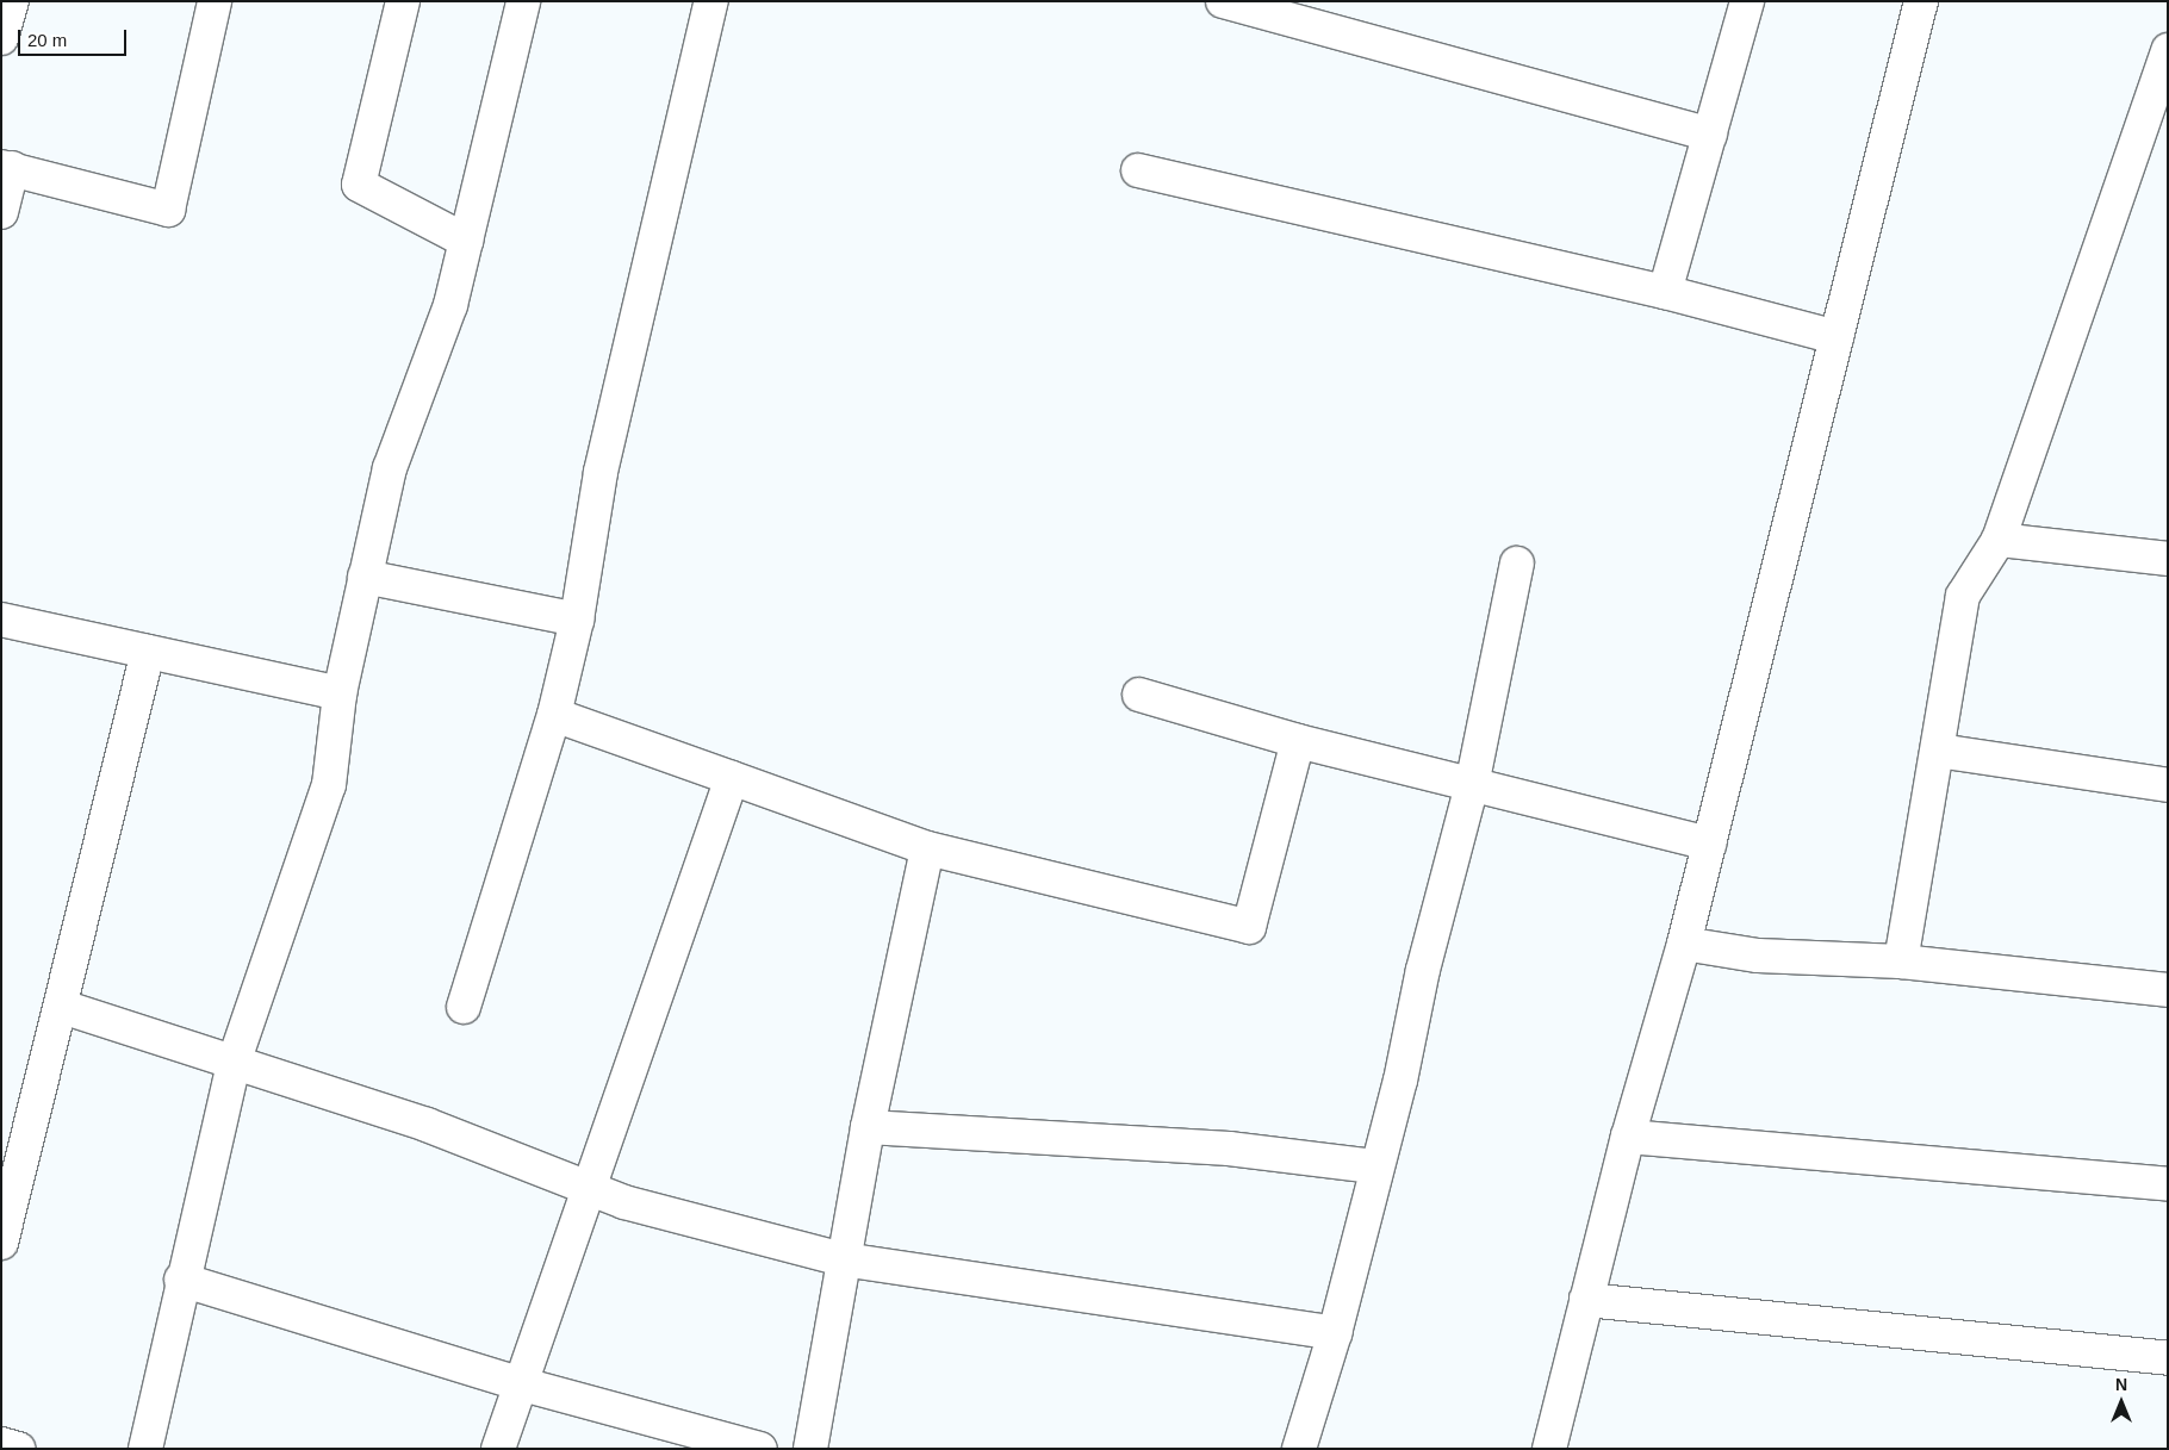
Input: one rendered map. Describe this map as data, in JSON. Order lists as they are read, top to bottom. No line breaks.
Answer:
{"scale_bar":"20 m","north":"top"}
